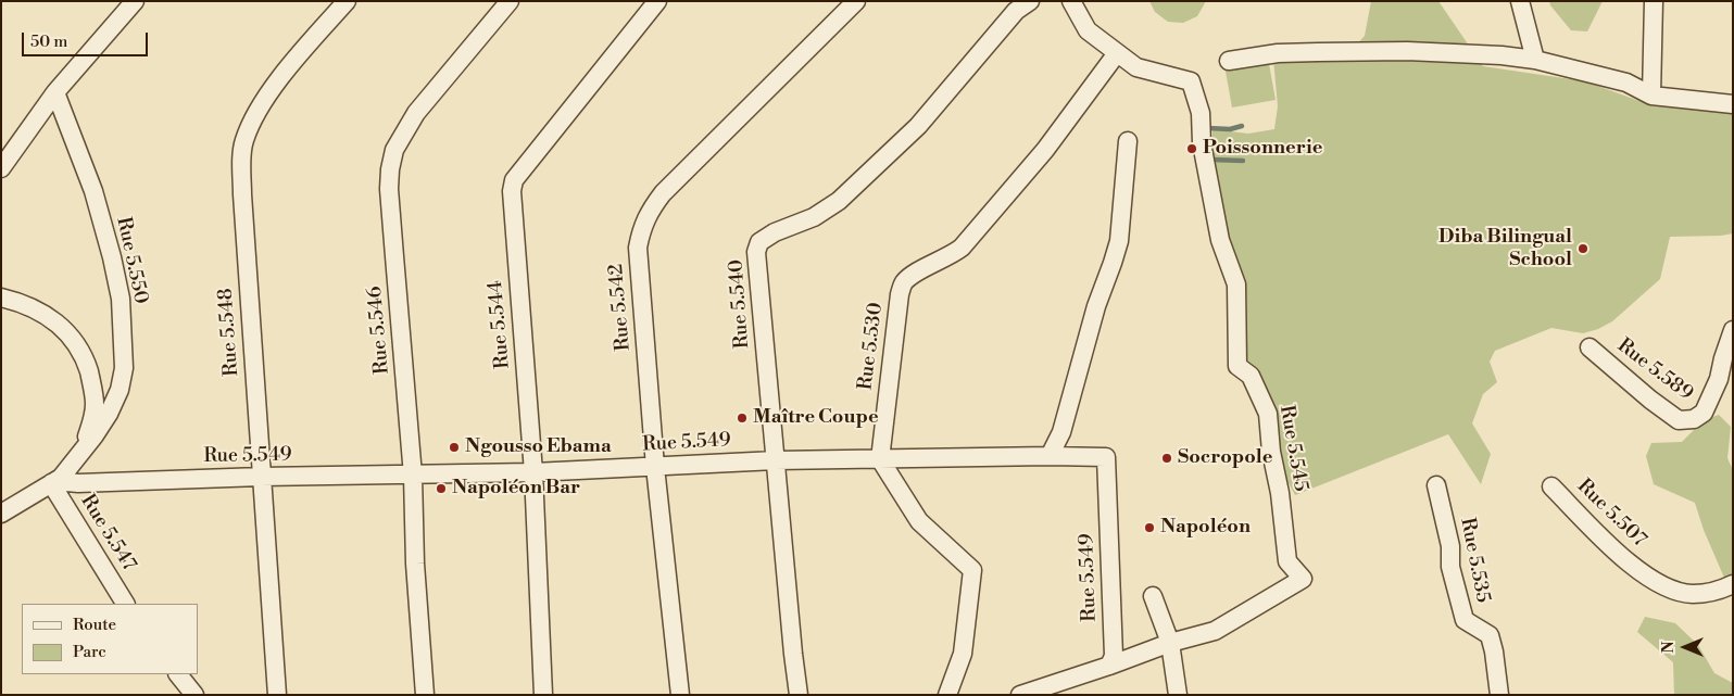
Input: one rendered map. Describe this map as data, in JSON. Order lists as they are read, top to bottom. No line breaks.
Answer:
{"streets":{"street":["Rue 5.550","Rue 5.540","Rue 5.542","Rue 5.544","Rue 5.546","Rue 5.548","Rue 5.530","Rue 5.589","Rue 5.549","Rue 5.545","Rue 5.507","Rue 5.547","Rue 5.535"]},"crossings":[["Rue 5.550","Rue 5.549"],["Rue 5.550","Rue 5.547"],["Rue 5.540","Rue 5.549"],["Rue 5.542","Rue 5.549"],["Rue 5.544","Rue 5.549"],["Rue 5.546","Rue 5.549"],["Rue 5.548","Rue 5.549"],["Rue 5.530","Rue 5.549"],["Rue 5.530","Rue 5.545"],["Rue 5.549","Rue 5.545"],["Rue 5.549","Rue 5.547"]],"places":["Poissonnerie","Diba Bilingual School","Maître Coupe","Ngousso Ebama","Socropole","Napoléon Bar","Napoléon"],"legend":["Route","Parc"],"scale_bar":"50 m","north":"left"}
